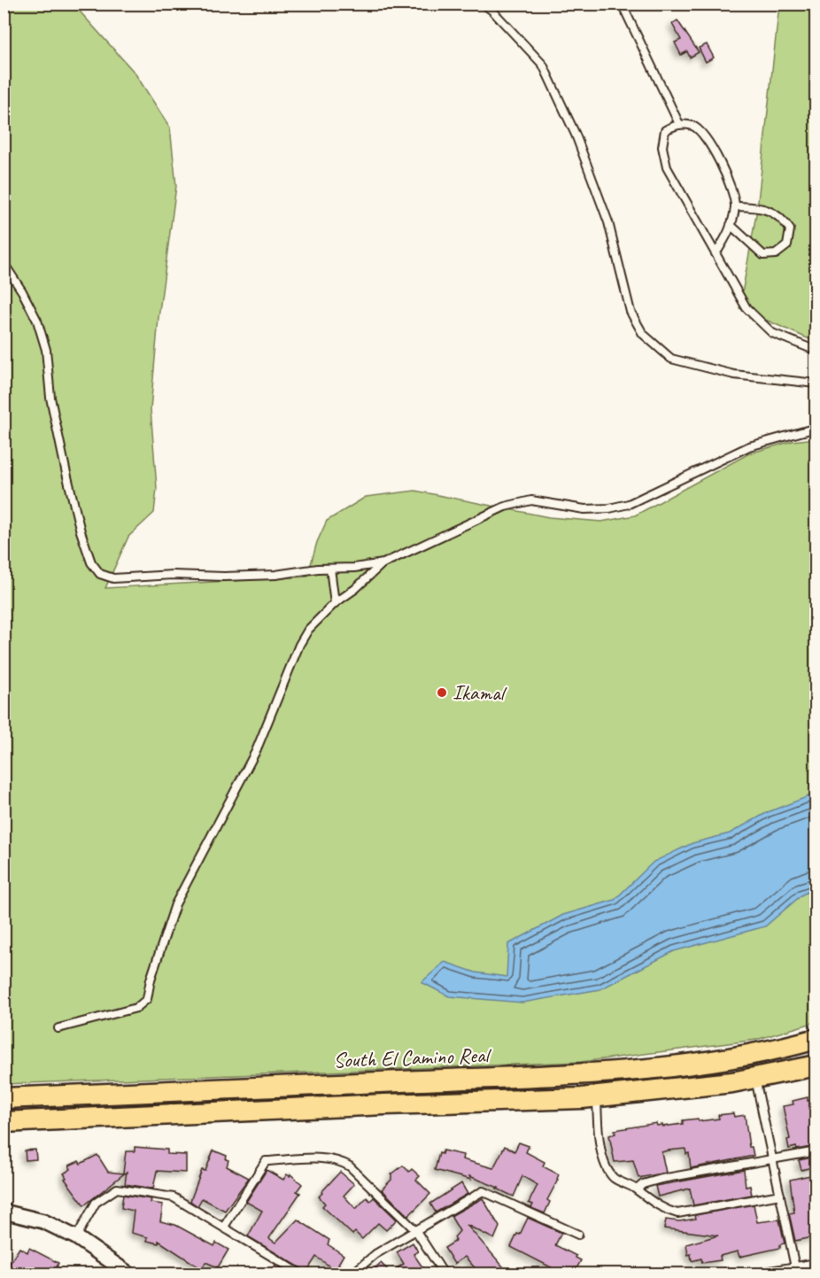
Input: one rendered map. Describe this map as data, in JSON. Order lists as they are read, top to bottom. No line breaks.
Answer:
{"streets":{"main road":["South El Camino Real"]},"places":["Ikamal"]}
